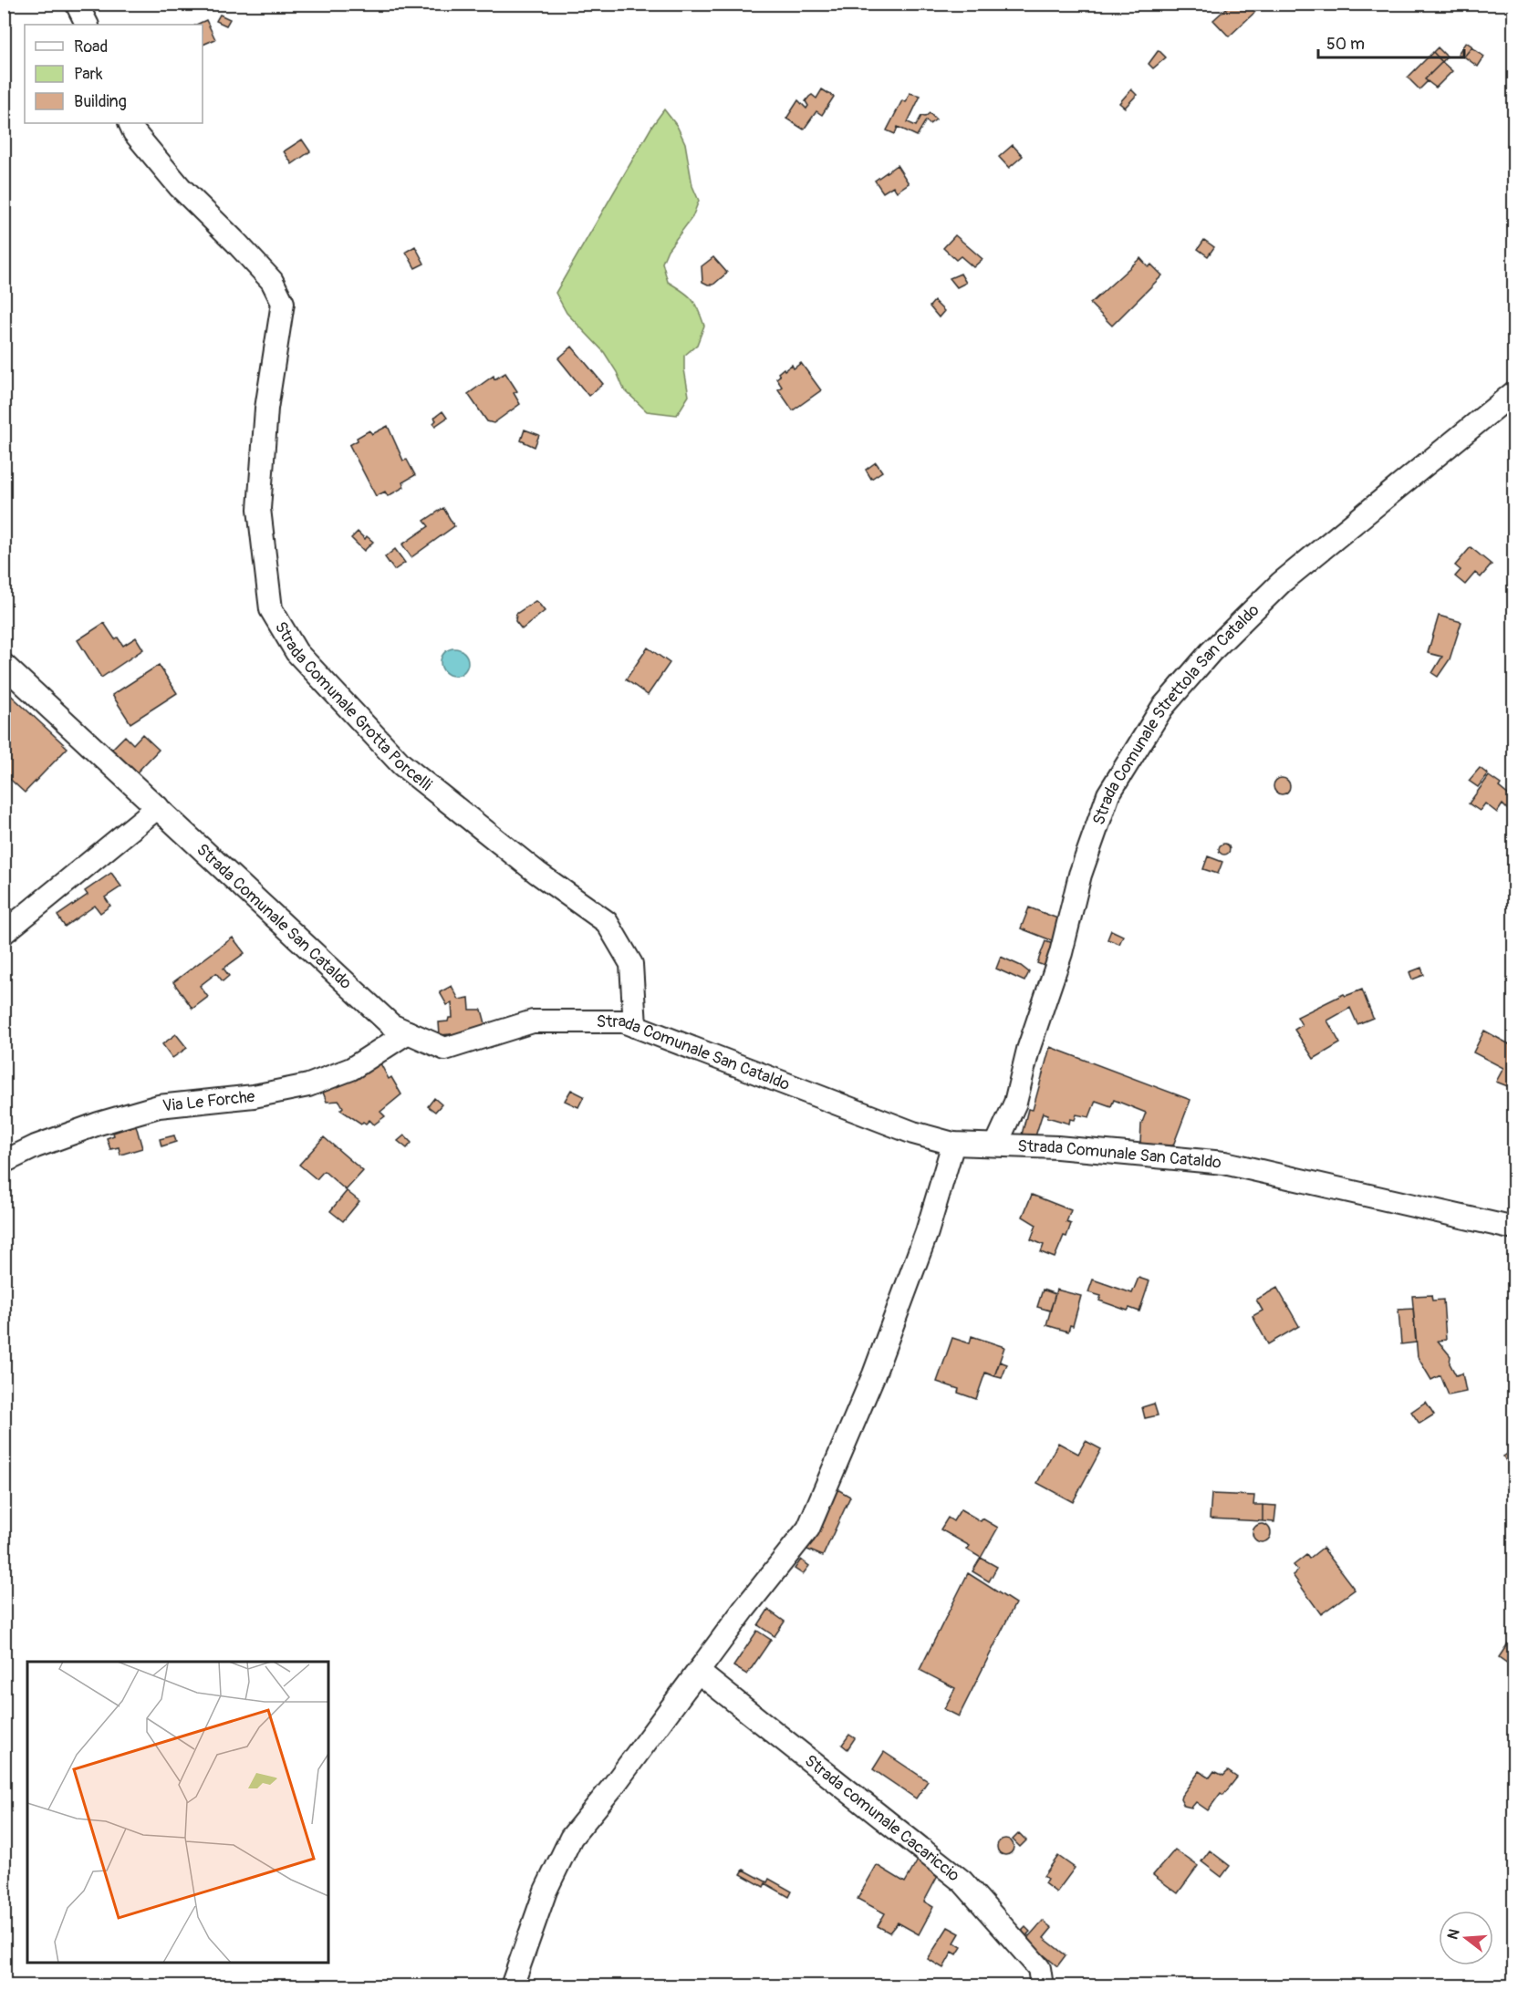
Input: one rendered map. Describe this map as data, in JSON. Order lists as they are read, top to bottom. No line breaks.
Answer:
{"streets":{"street":["Strada Comunale Grotta Porcelli","Strada Comunale Strettola San Cataldo","Strada Comunale San Cataldo","Via Le Forche","Strada comunale Cacariccio"]},"crossings":[["Strada Comunale Grotta Porcelli","Strada Comunale San Cataldo"],["Strada Comunale Strettola San Cataldo","Strada Comunale San Cataldo"],["Strada Comunale San Cataldo","Via Le Forche"]],"legend":["Road","Park","Building"],"scale_bar":"50 m","north":"left"}
